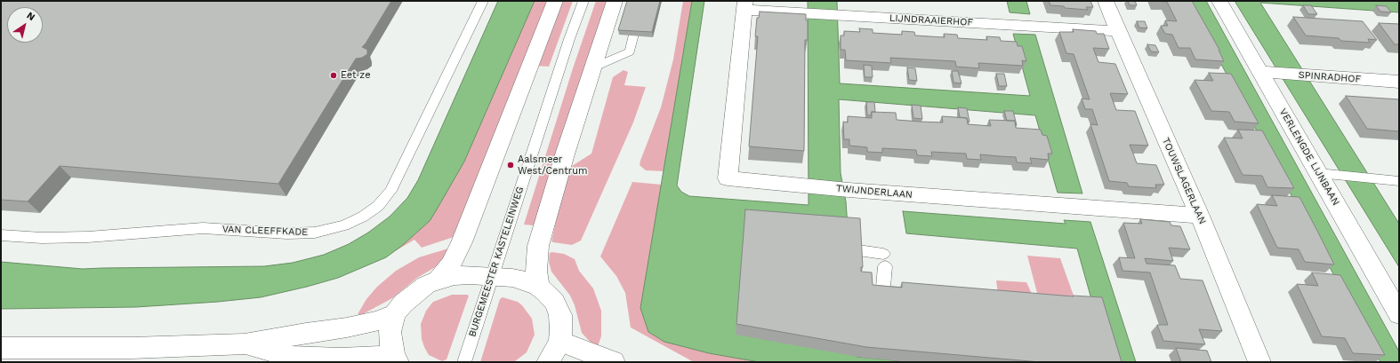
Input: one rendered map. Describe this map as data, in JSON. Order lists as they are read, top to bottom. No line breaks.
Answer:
{"streets":{"street":["LIJNDRAAIERHOF","SPINRADHOF","VERLENGDE LIJNBAAN","TOUWSLAGERLAAN","TWIJNDERLAAN"],"lane":["VAN CLEEFFKADE","BURGEMEESTER KASTELEINWEG"]},"crossings":[["LIJNDRAAIERHOF","TOUWSLAGERLAAN"],["LIJNDRAAIERHOF","TWIJNDERLAAN"],["SPINRADHOF","VERLENGDE LIJNBAAN"],["TOUWSLAGERLAAN","TWIJNDERLAAN"]],"places":["Eet ze","Aalsmeer West/Centrum"],"north":"top right"}
